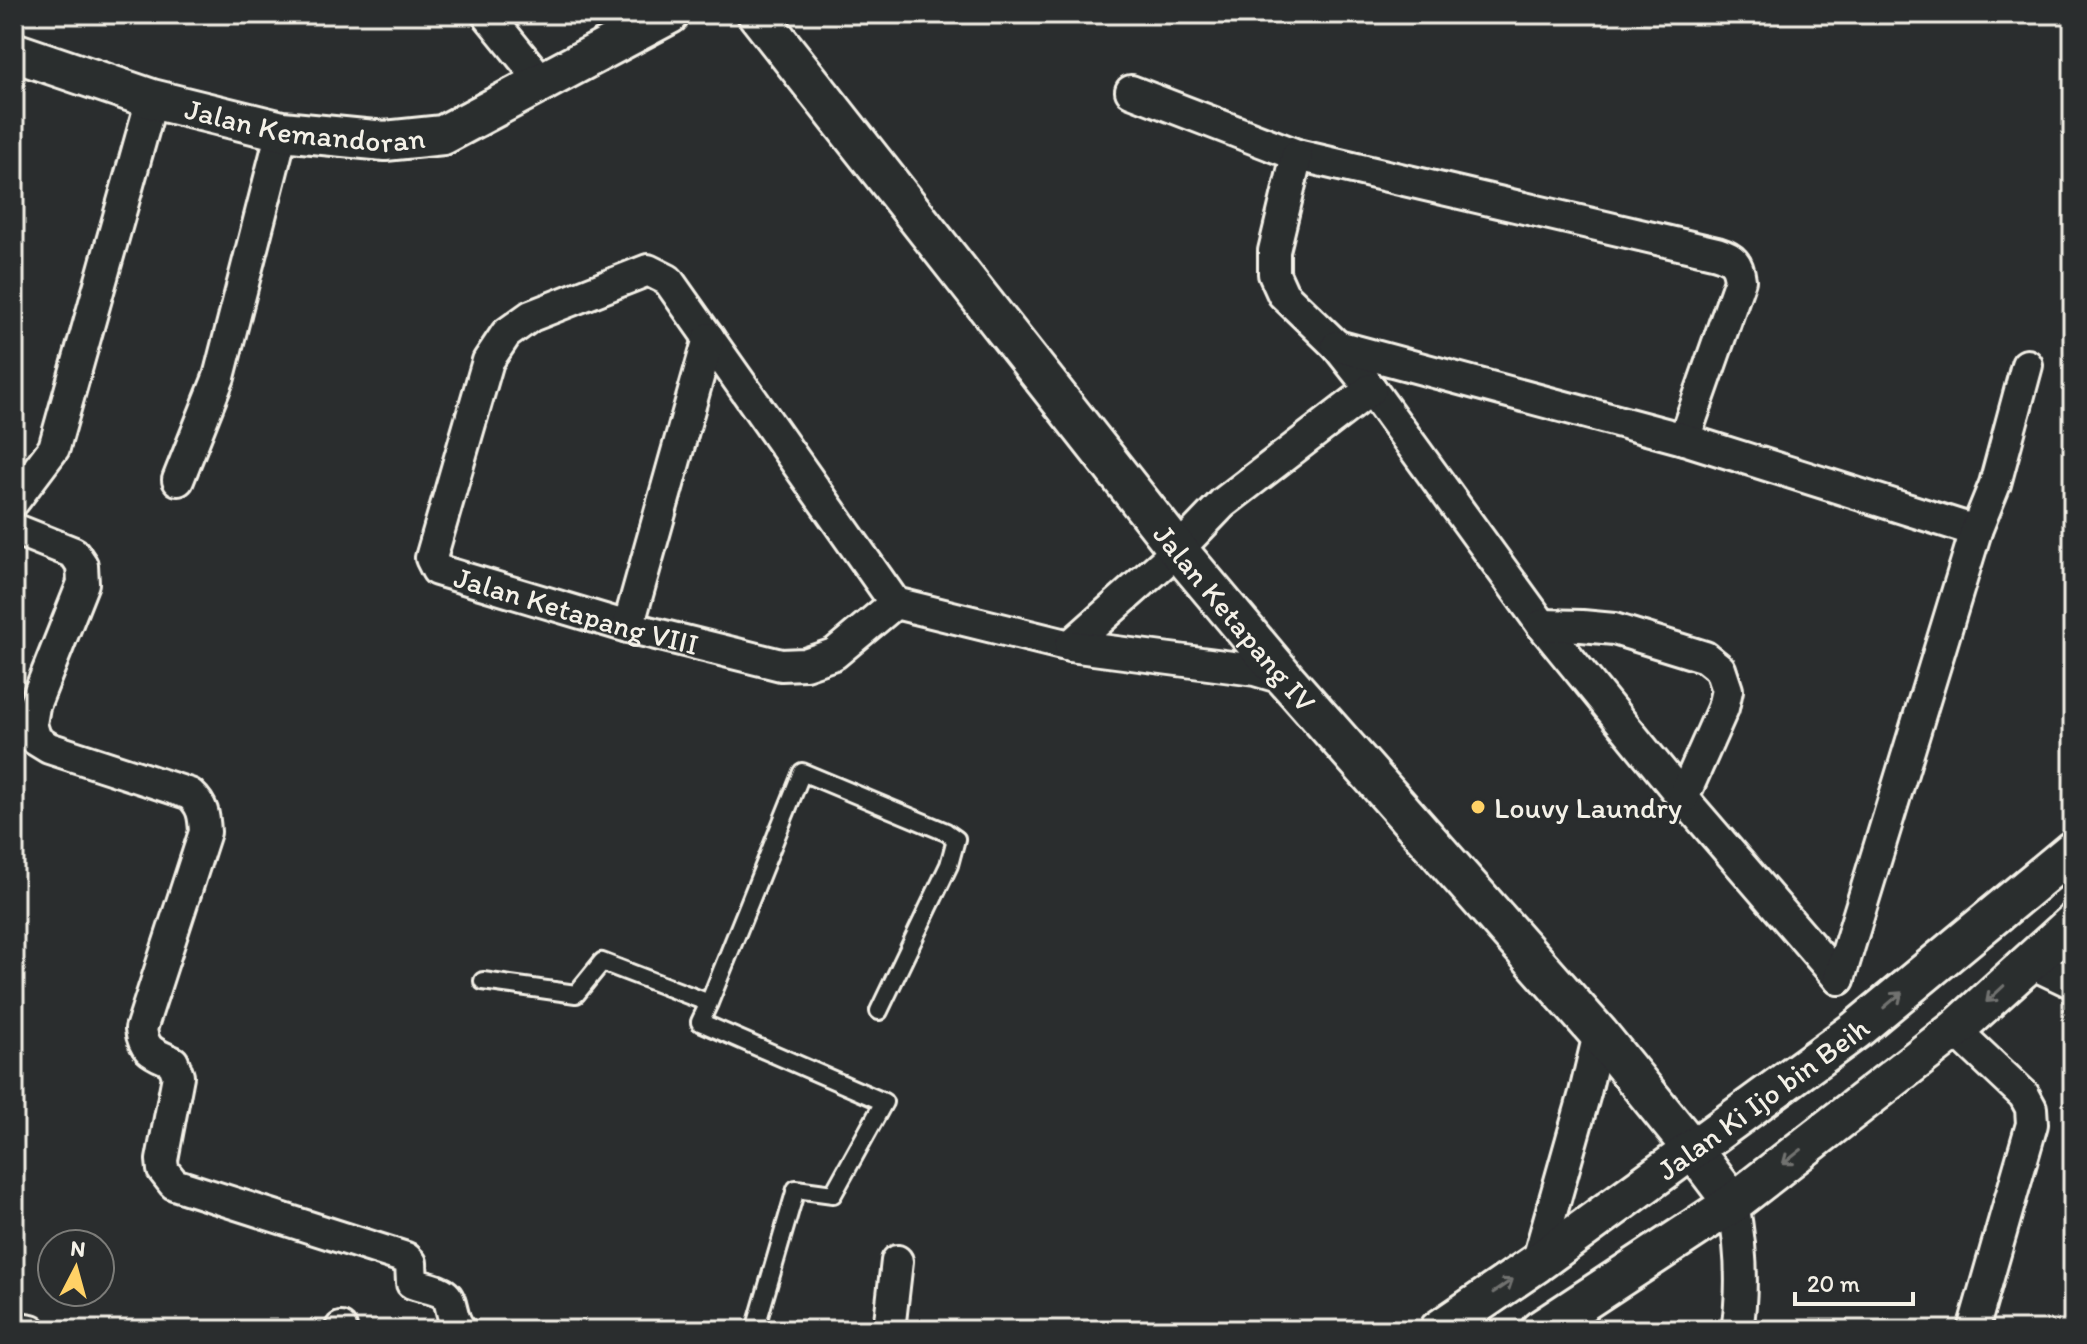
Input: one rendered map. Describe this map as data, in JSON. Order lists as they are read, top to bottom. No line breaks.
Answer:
{"streets":{"street":["Jalan Kemandoran","Jalan Ketapang VIII","Jalan Ketapang IV","Jalan Ki Ijo bin Beih"]},"crossings":[["Jalan Ketapang IV","Jalan Ki Ijo bin Beih"]],"places":["Louvy Laundry"],"scale_bar":"20 m","north":"top"}
